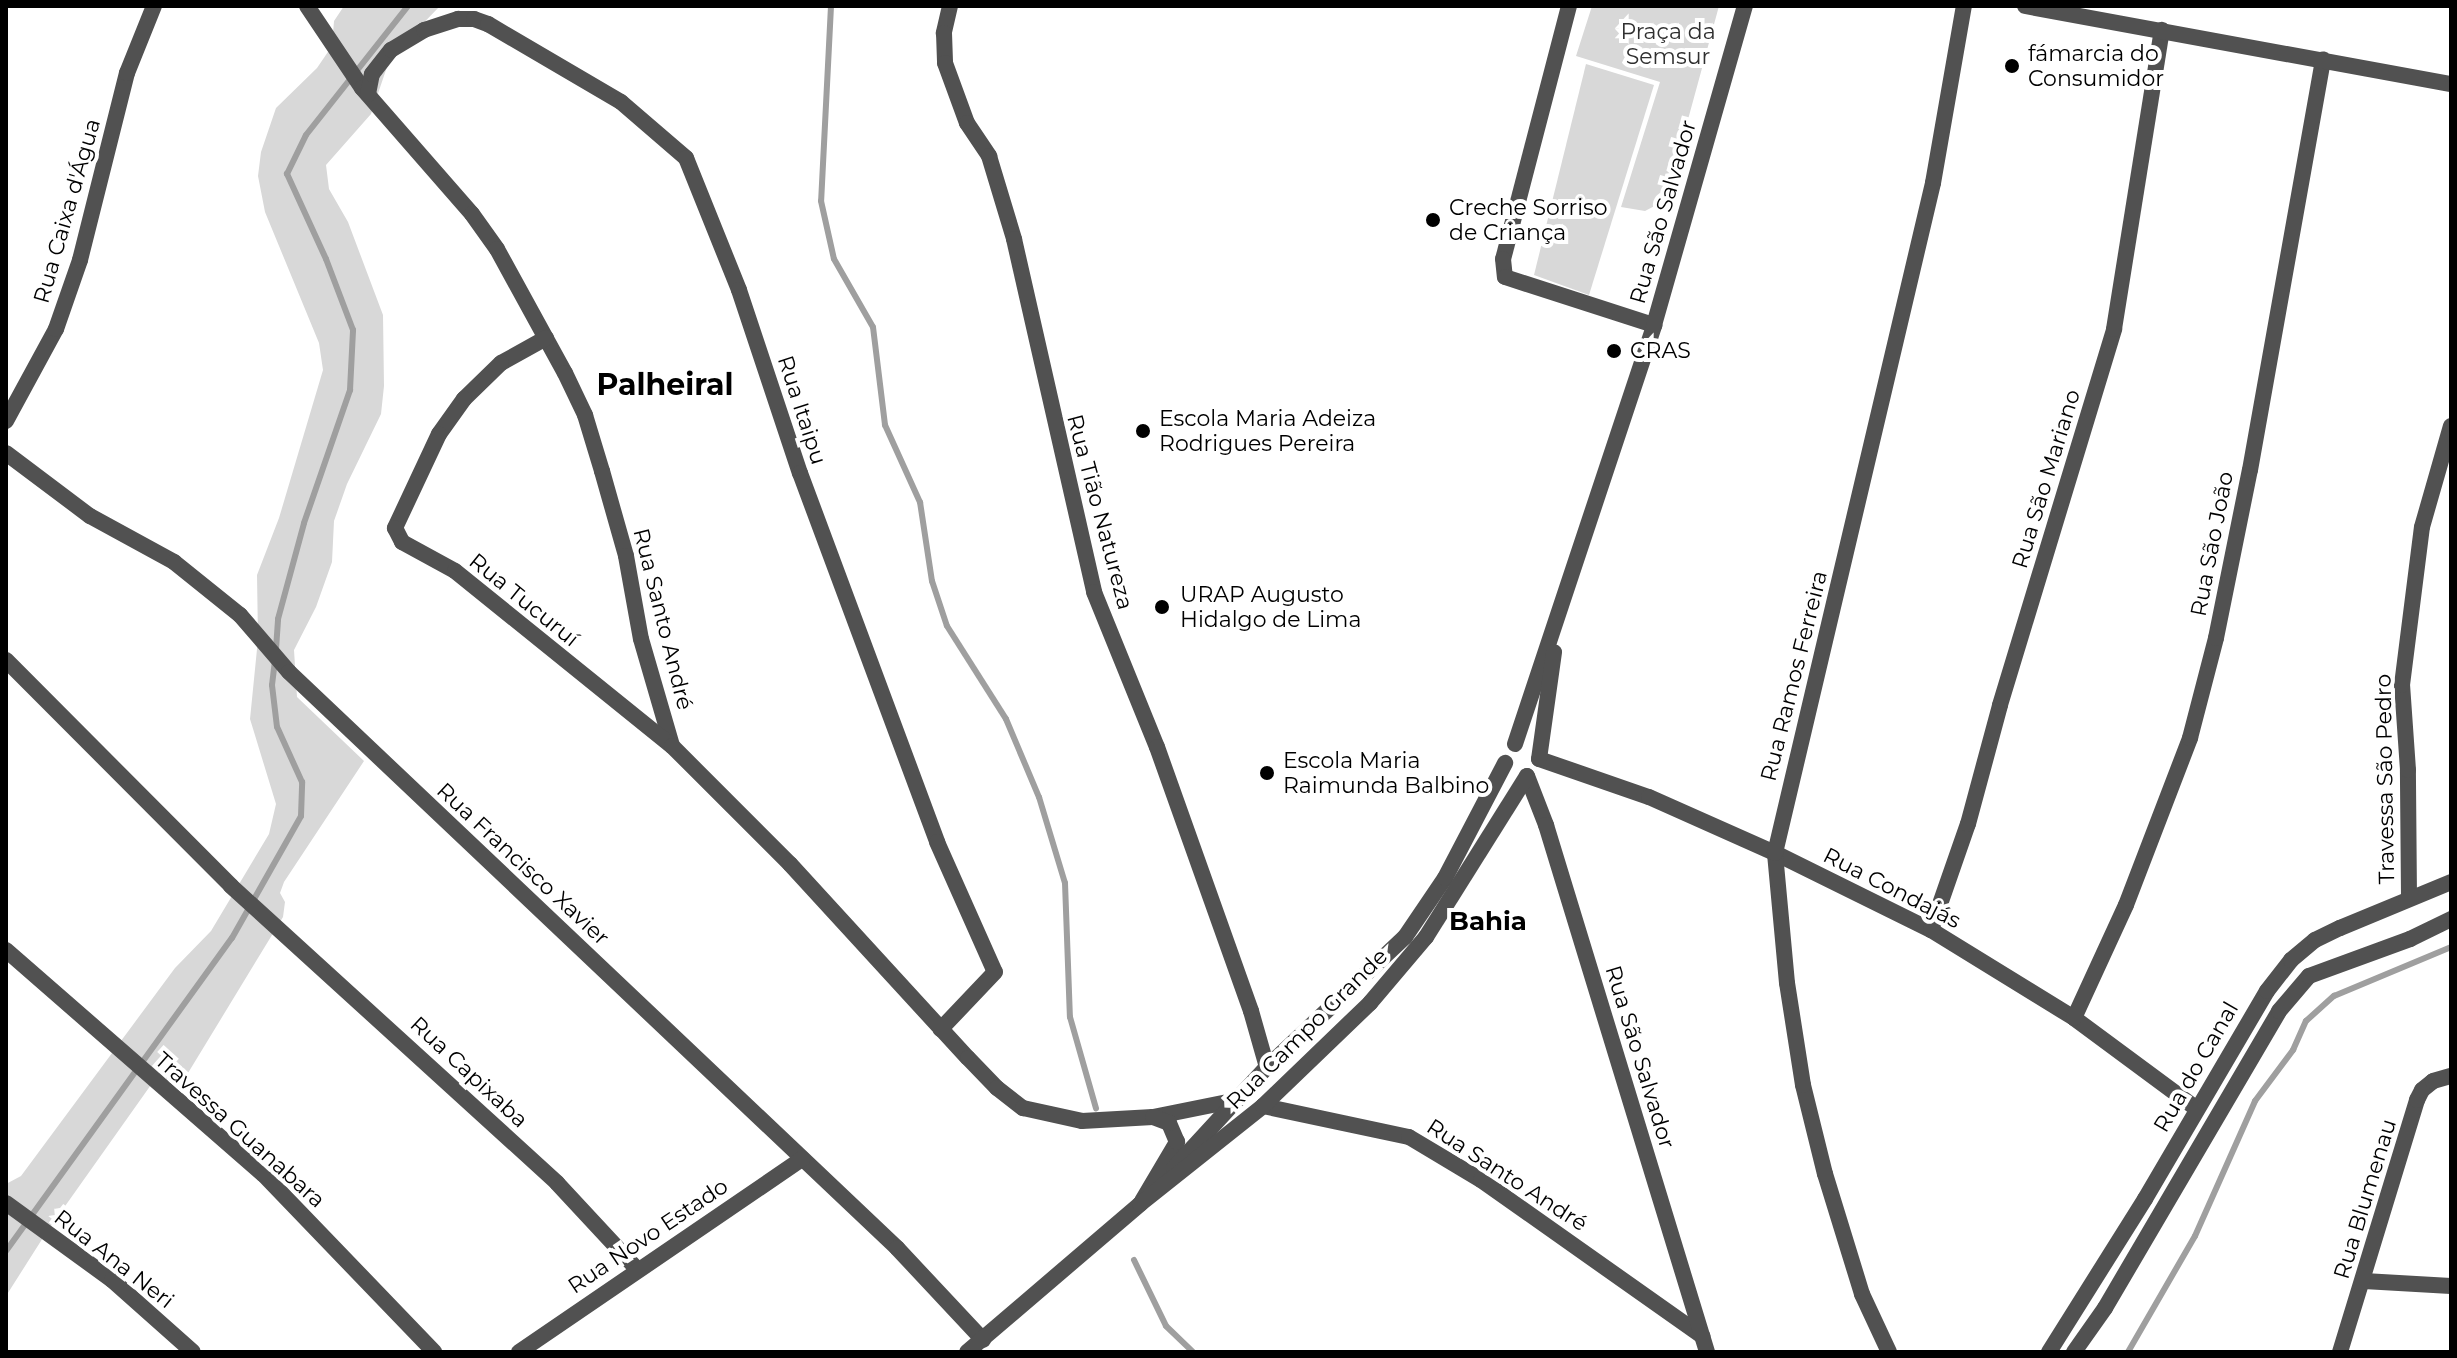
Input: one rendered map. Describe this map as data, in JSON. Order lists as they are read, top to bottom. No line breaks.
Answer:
{"streets":{"street":["Rua Caixa d'Água","Rua São Salvador","Rua Itaipu","Rua São Mariano","Rua Tião Natureza","Rua São João","Rua Tucuruí","Rua Santo André","Rua Ramos Ferreira","Travessa São Pedro","Rua Francisco Xavier","Rua Condajás","Rua Campo Grande","Rua do Canal","Rua Capixaba","Travessa Guanabara","Rua Blumenau","Rua Novo Estado","Rua Ana Neri"]},"crossings":[["Rua São Salvador","Rua Santo André"],["Rua São Salvador","Rua Condajás"],["Rua São Salvador","Rua Campo Grande"],["Rua Itaipu","Rua Santo André"],["Rua São Mariano","Rua Condajás"],["Rua Tião Natureza","Rua Campo Grande"],["Rua São João","Rua Condajás"],["Rua Tucuruí","Rua Santo André"],["Rua Santo André","Rua Campo Grande"],["Rua Ramos Ferreira","Rua Condajás"],["Travessa São Pedro","Rua do Canal"],["Rua Francisco Xavier","Rua Campo Grande"],["Rua Francisco Xavier","Rua Novo Estado"],["Rua Condajás","Rua Campo Grande"],["Rua Condajás","Rua do Canal"],["Rua Capixaba","Rua Novo Estado"]],"districts":["Palheiral","Bahia"],"parks":["Praça da Semsur"],"places":["fámarcia do Consumidor","Creche Sorriso de Criança","CRAS","Escola Maria Adeiza Rodrigues Pereira","URAP Augusto Hidalgo de Lima","Escola Maria Raimunda Balbino"]}
